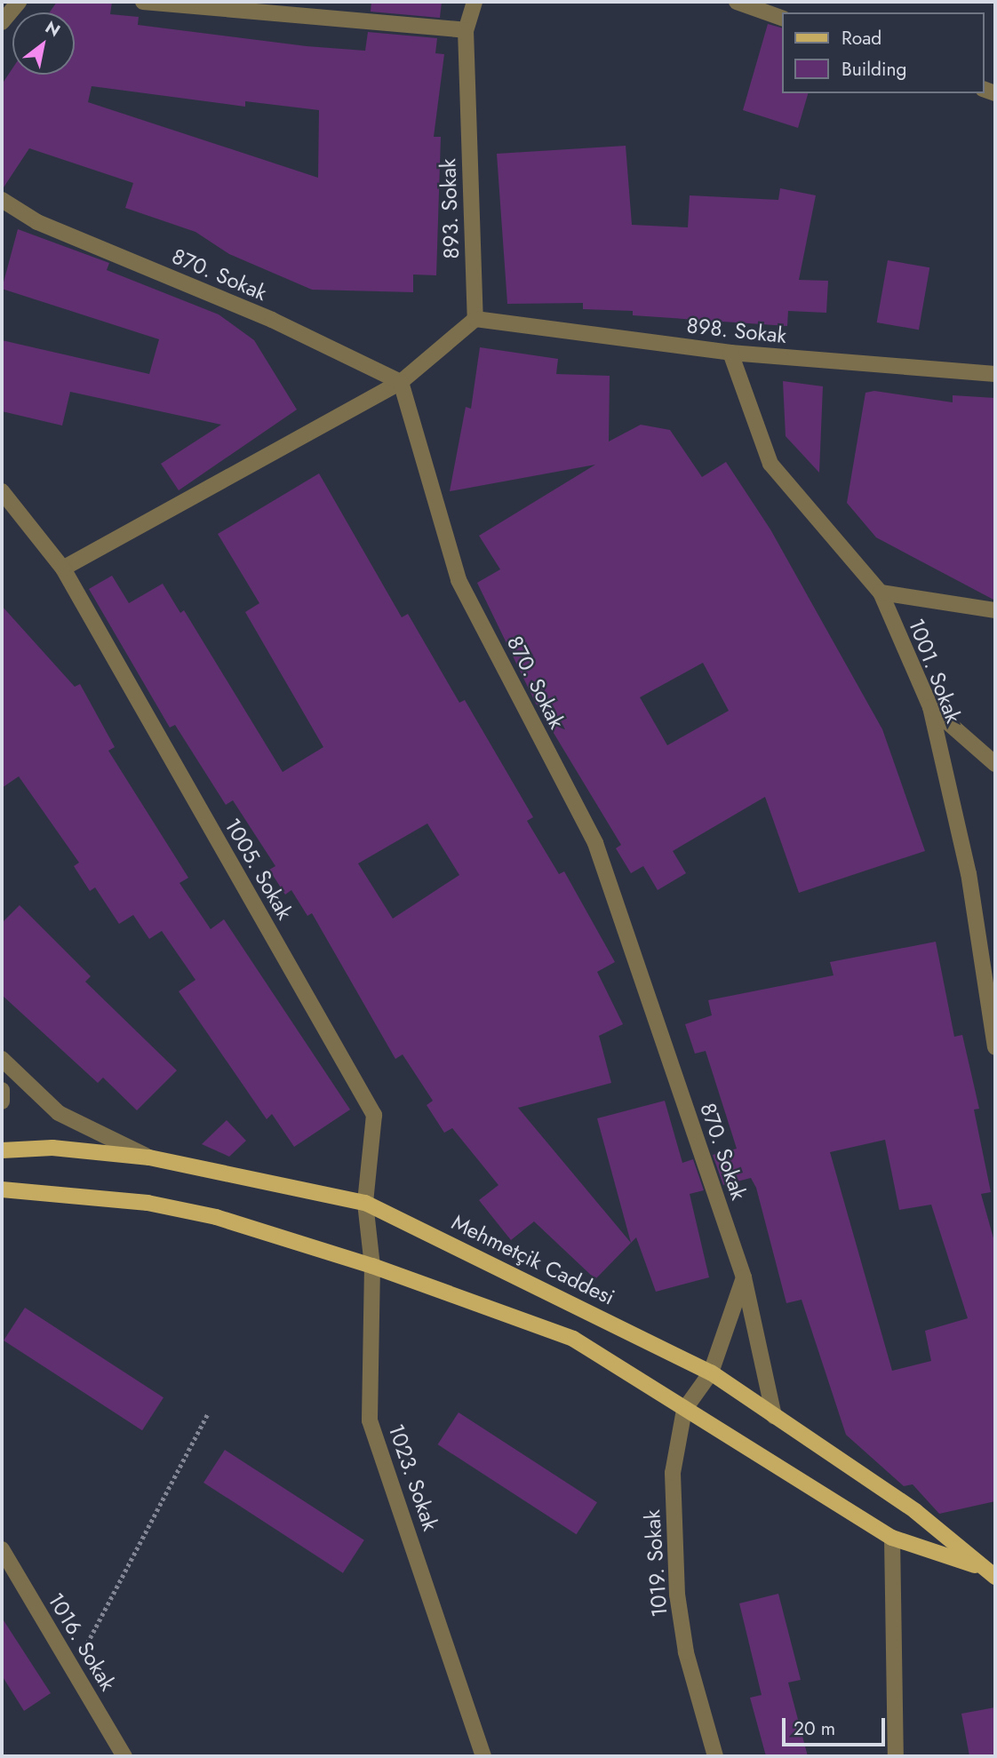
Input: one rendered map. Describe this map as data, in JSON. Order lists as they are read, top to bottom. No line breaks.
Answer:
{"streets":{"main road":["Mehmetçik Caddesi"],"street":["893. Sokak","870. Sokak","898. Sokak","1001. Sokak","1005. Sokak","1023. Sokak","1019. Sokak","1016. Sokak"]},"crossings":[["893. Sokak","898. Sokak"],["870. Sokak","Mehmetçik Caddesi"],["870. Sokak","1019. Sokak"],["898. Sokak","1001. Sokak"],["1005. Sokak","Mehmetçik Caddesi"],["1005. Sokak","1023. Sokak"],["Mehmetçik Caddesi","1023. Sokak"],["Mehmetçik Caddesi","1019. Sokak"]],"legend":["Road","Building"],"scale_bar":"20 m","north":"top right"}
